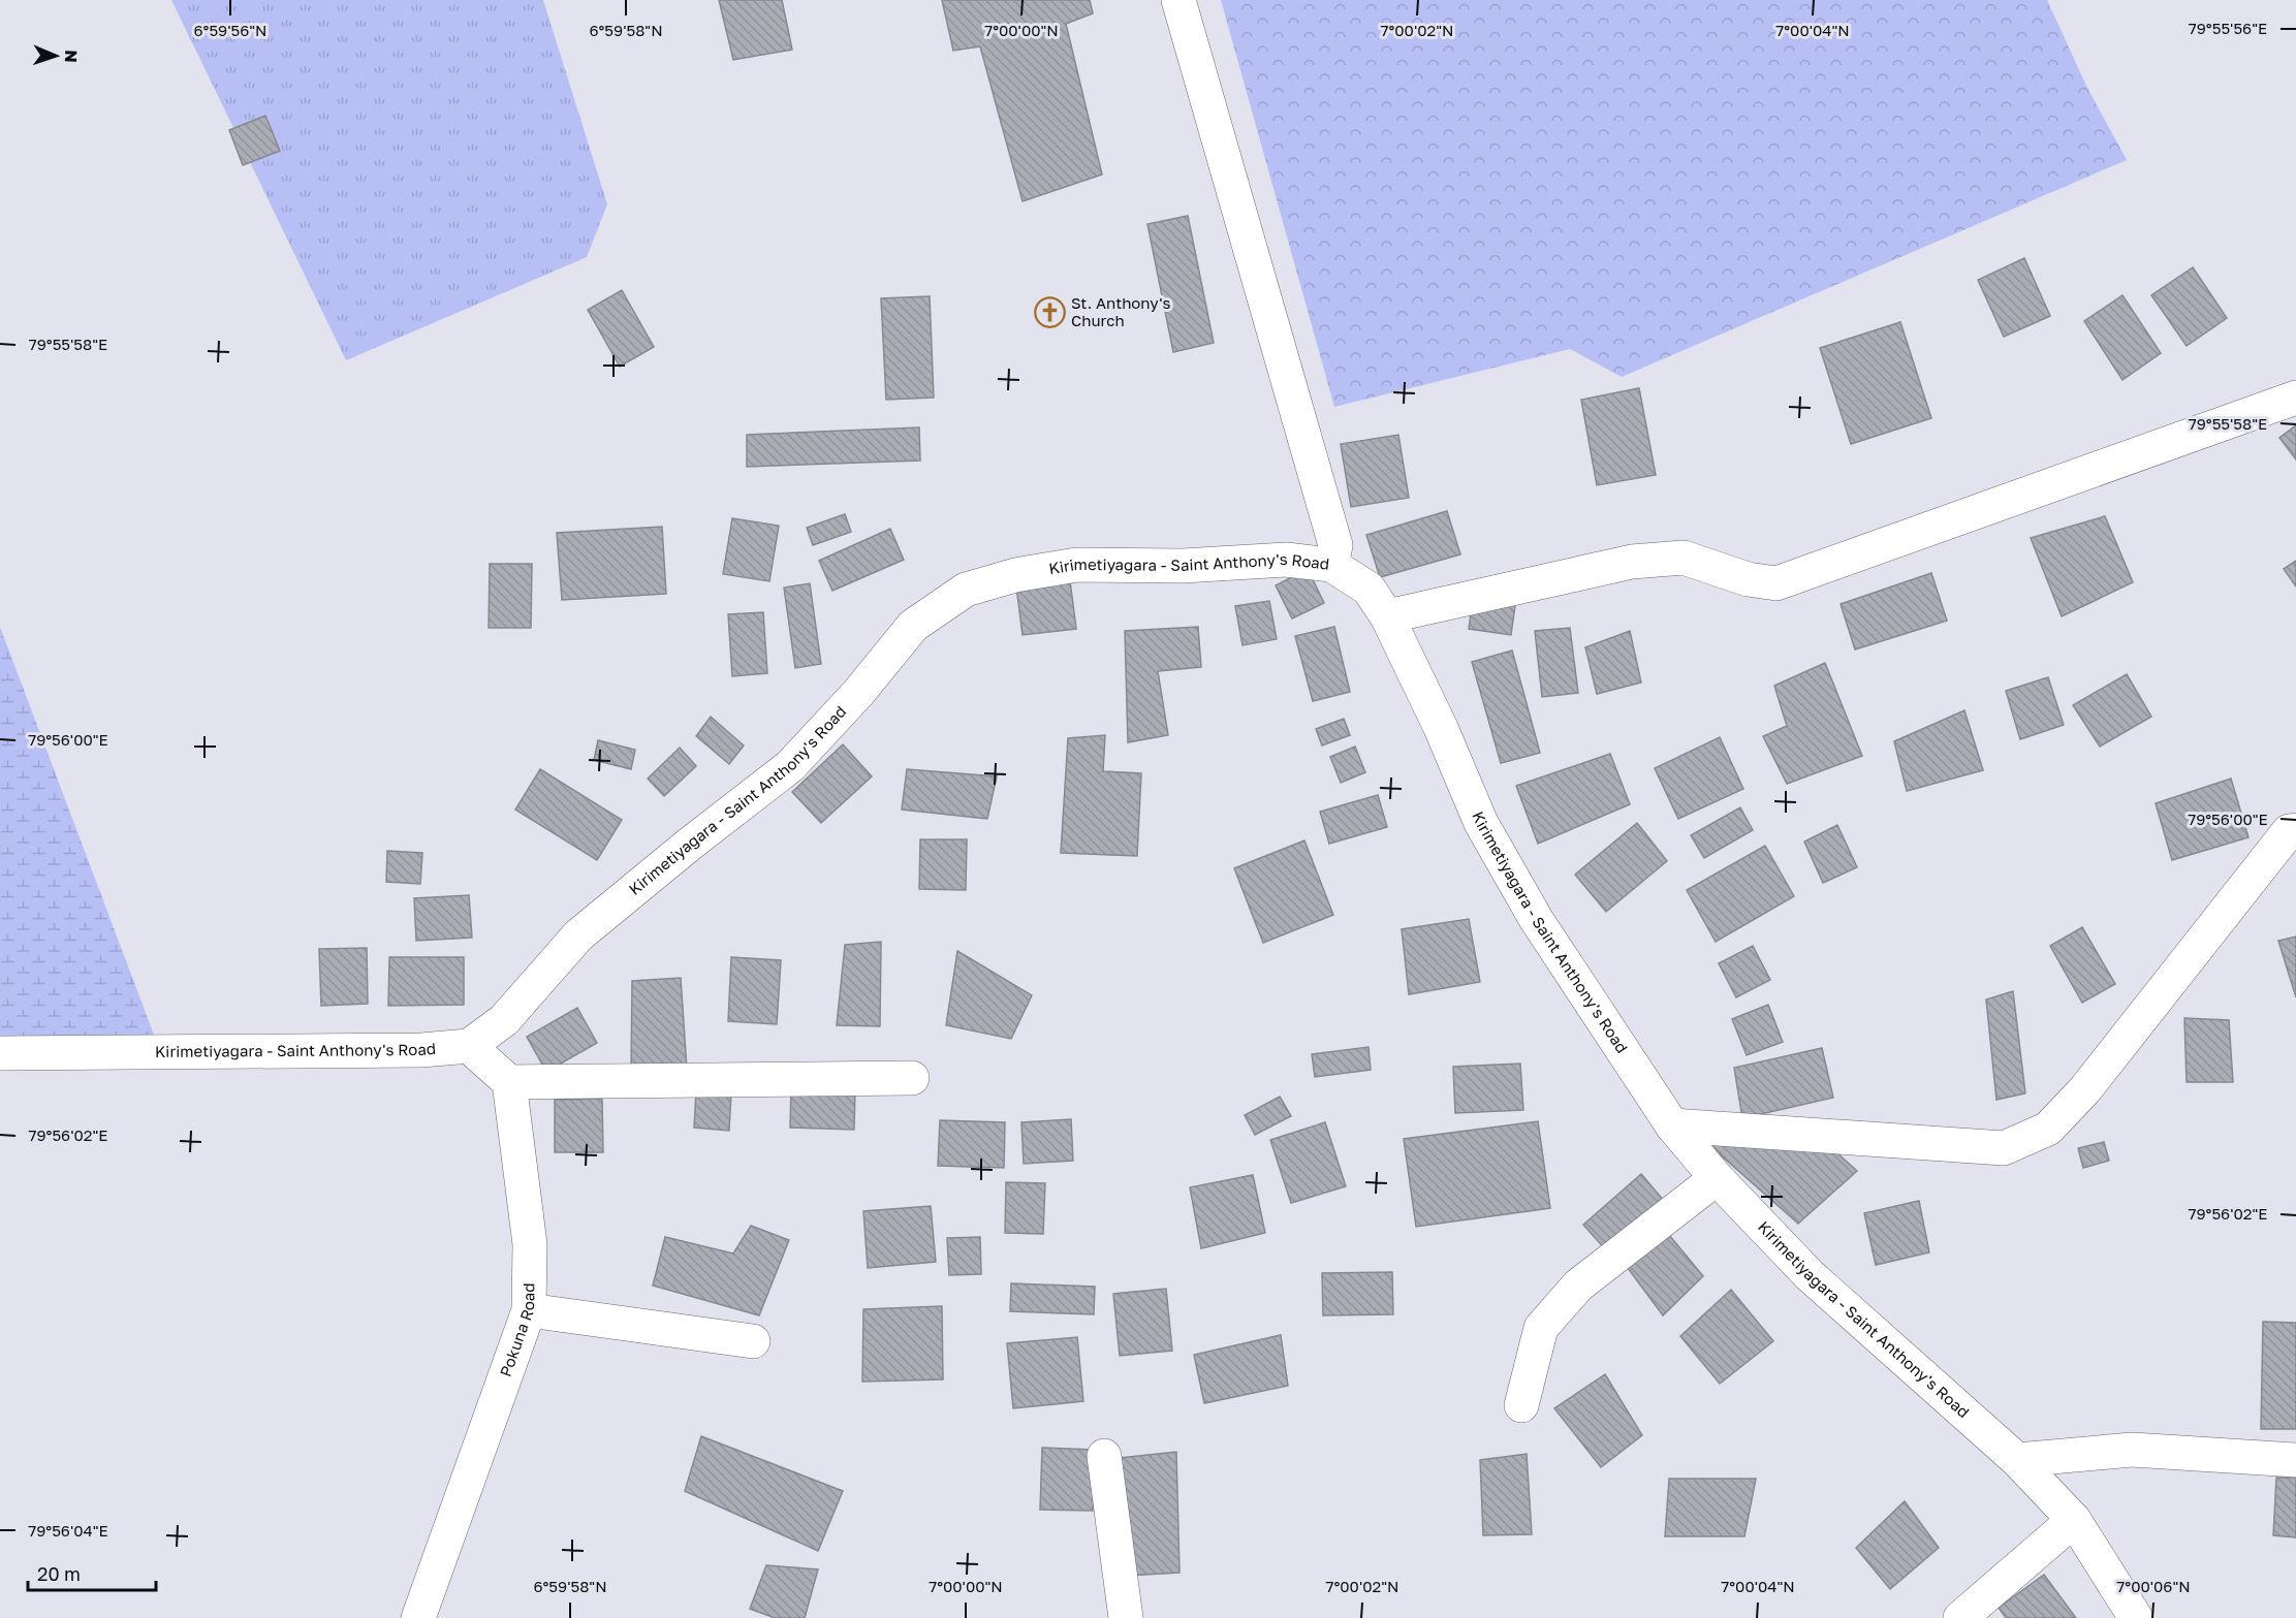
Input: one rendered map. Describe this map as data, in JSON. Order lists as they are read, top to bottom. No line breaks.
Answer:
{"streets":{"street":["Kirimetiyagara - Saint Anthony's Road","Pokuna Road"]},"places":{"church":["St. Anthony's Church"]},"scale_bar":"20 m","north":"right","coordinates":["79°55'56\"E","6°59'56\"N","6°59'58\"N","7°00'00\"N","7°00'02\"N","7°00'04\"N","79°55'58\"E","79°56'00\"E","79°56'02\"E","79°56'04\"E","7°00'06\"N"]}
